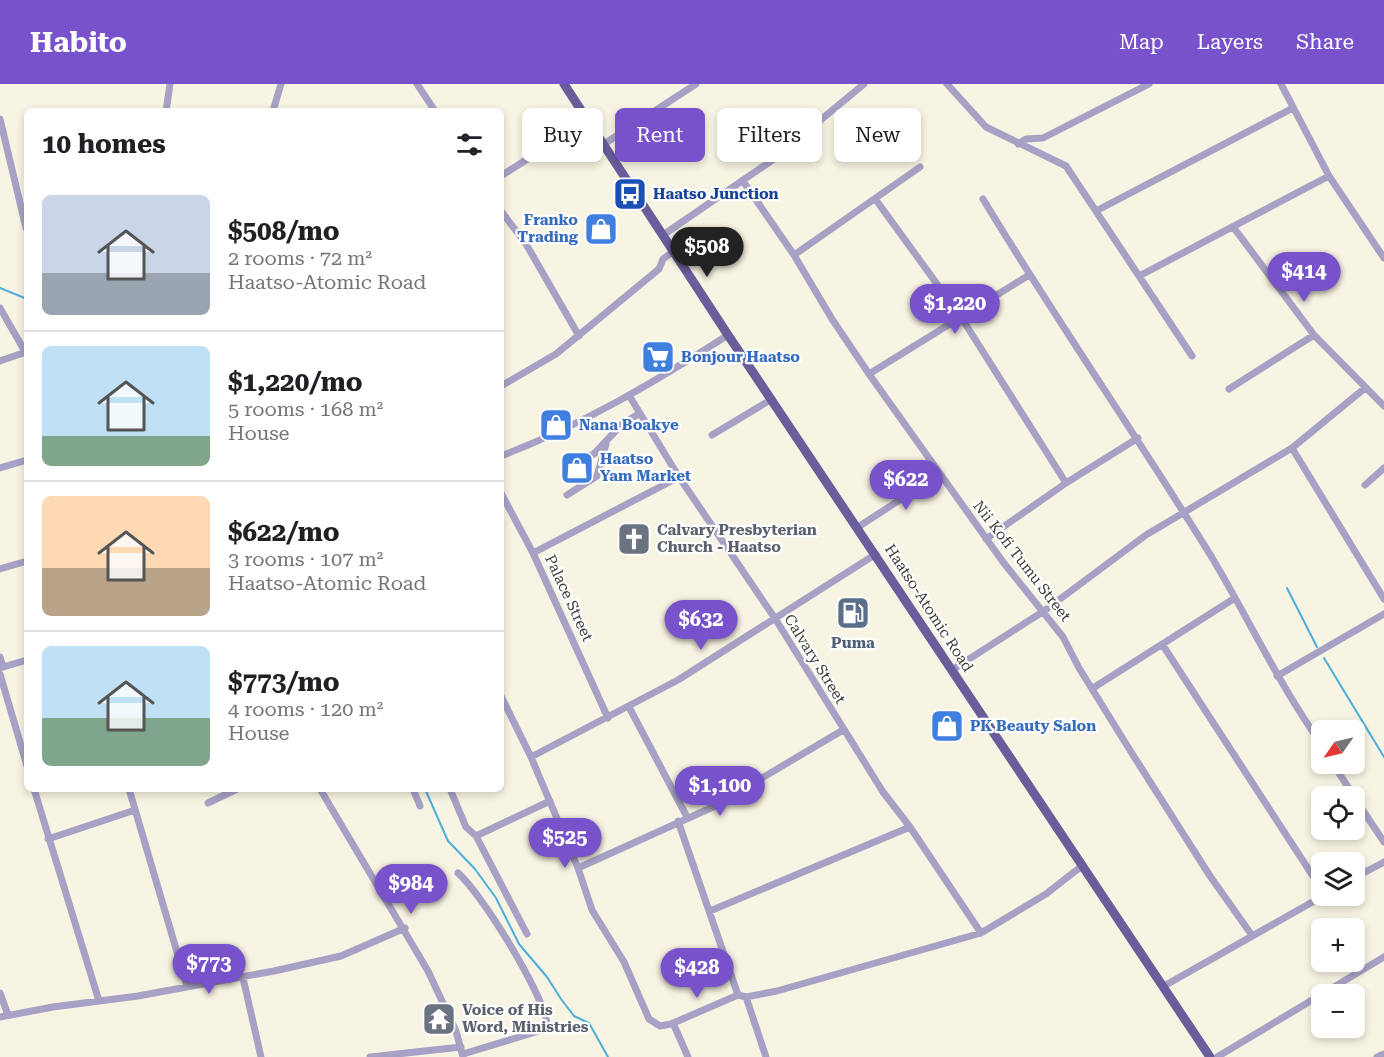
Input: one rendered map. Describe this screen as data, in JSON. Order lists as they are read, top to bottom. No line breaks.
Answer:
{"streets":{"main road":["Haatso-Atomic Road"],"street":["Nii Kofi Tumu Street","Palace Street","Calvary Street"]},"places":{"bus stop":["Haatso Junction"],"shop":["Franko Trading","Nana Boakye","Haatso Yam Market","PK Beauty Salon"],"supermarket":["Bonjour Haatso"],"church":["Calvary Presbyterian Church - Haatso"],"fuel station":["Puma"],"temple":["Voice of His Word, Ministries"]},"north":"bottom left","page":{"header":"Habito","nav":["Map","Layers","Share"],"chip":["Buy","Rent","Filters","New"],"heading":"10 homes","list":[{"name":"$508/mo","note":"2 rooms · 72 m² · Haatso-Atomic Road"},{"name":"$1,220/mo","note":"5 rooms · 168 m² · House"},{"name":"$622/mo","note":"3 rooms · 107 m² · Haatso-Atomic Road"},{"name":"$773/mo","note":"4 rooms · 120 m² · House"}],"price":["$508","$414","$1,220","$622","$632","$1,100","$525","$984","$773","$428"],"map_buttons":["+","−"]}}
